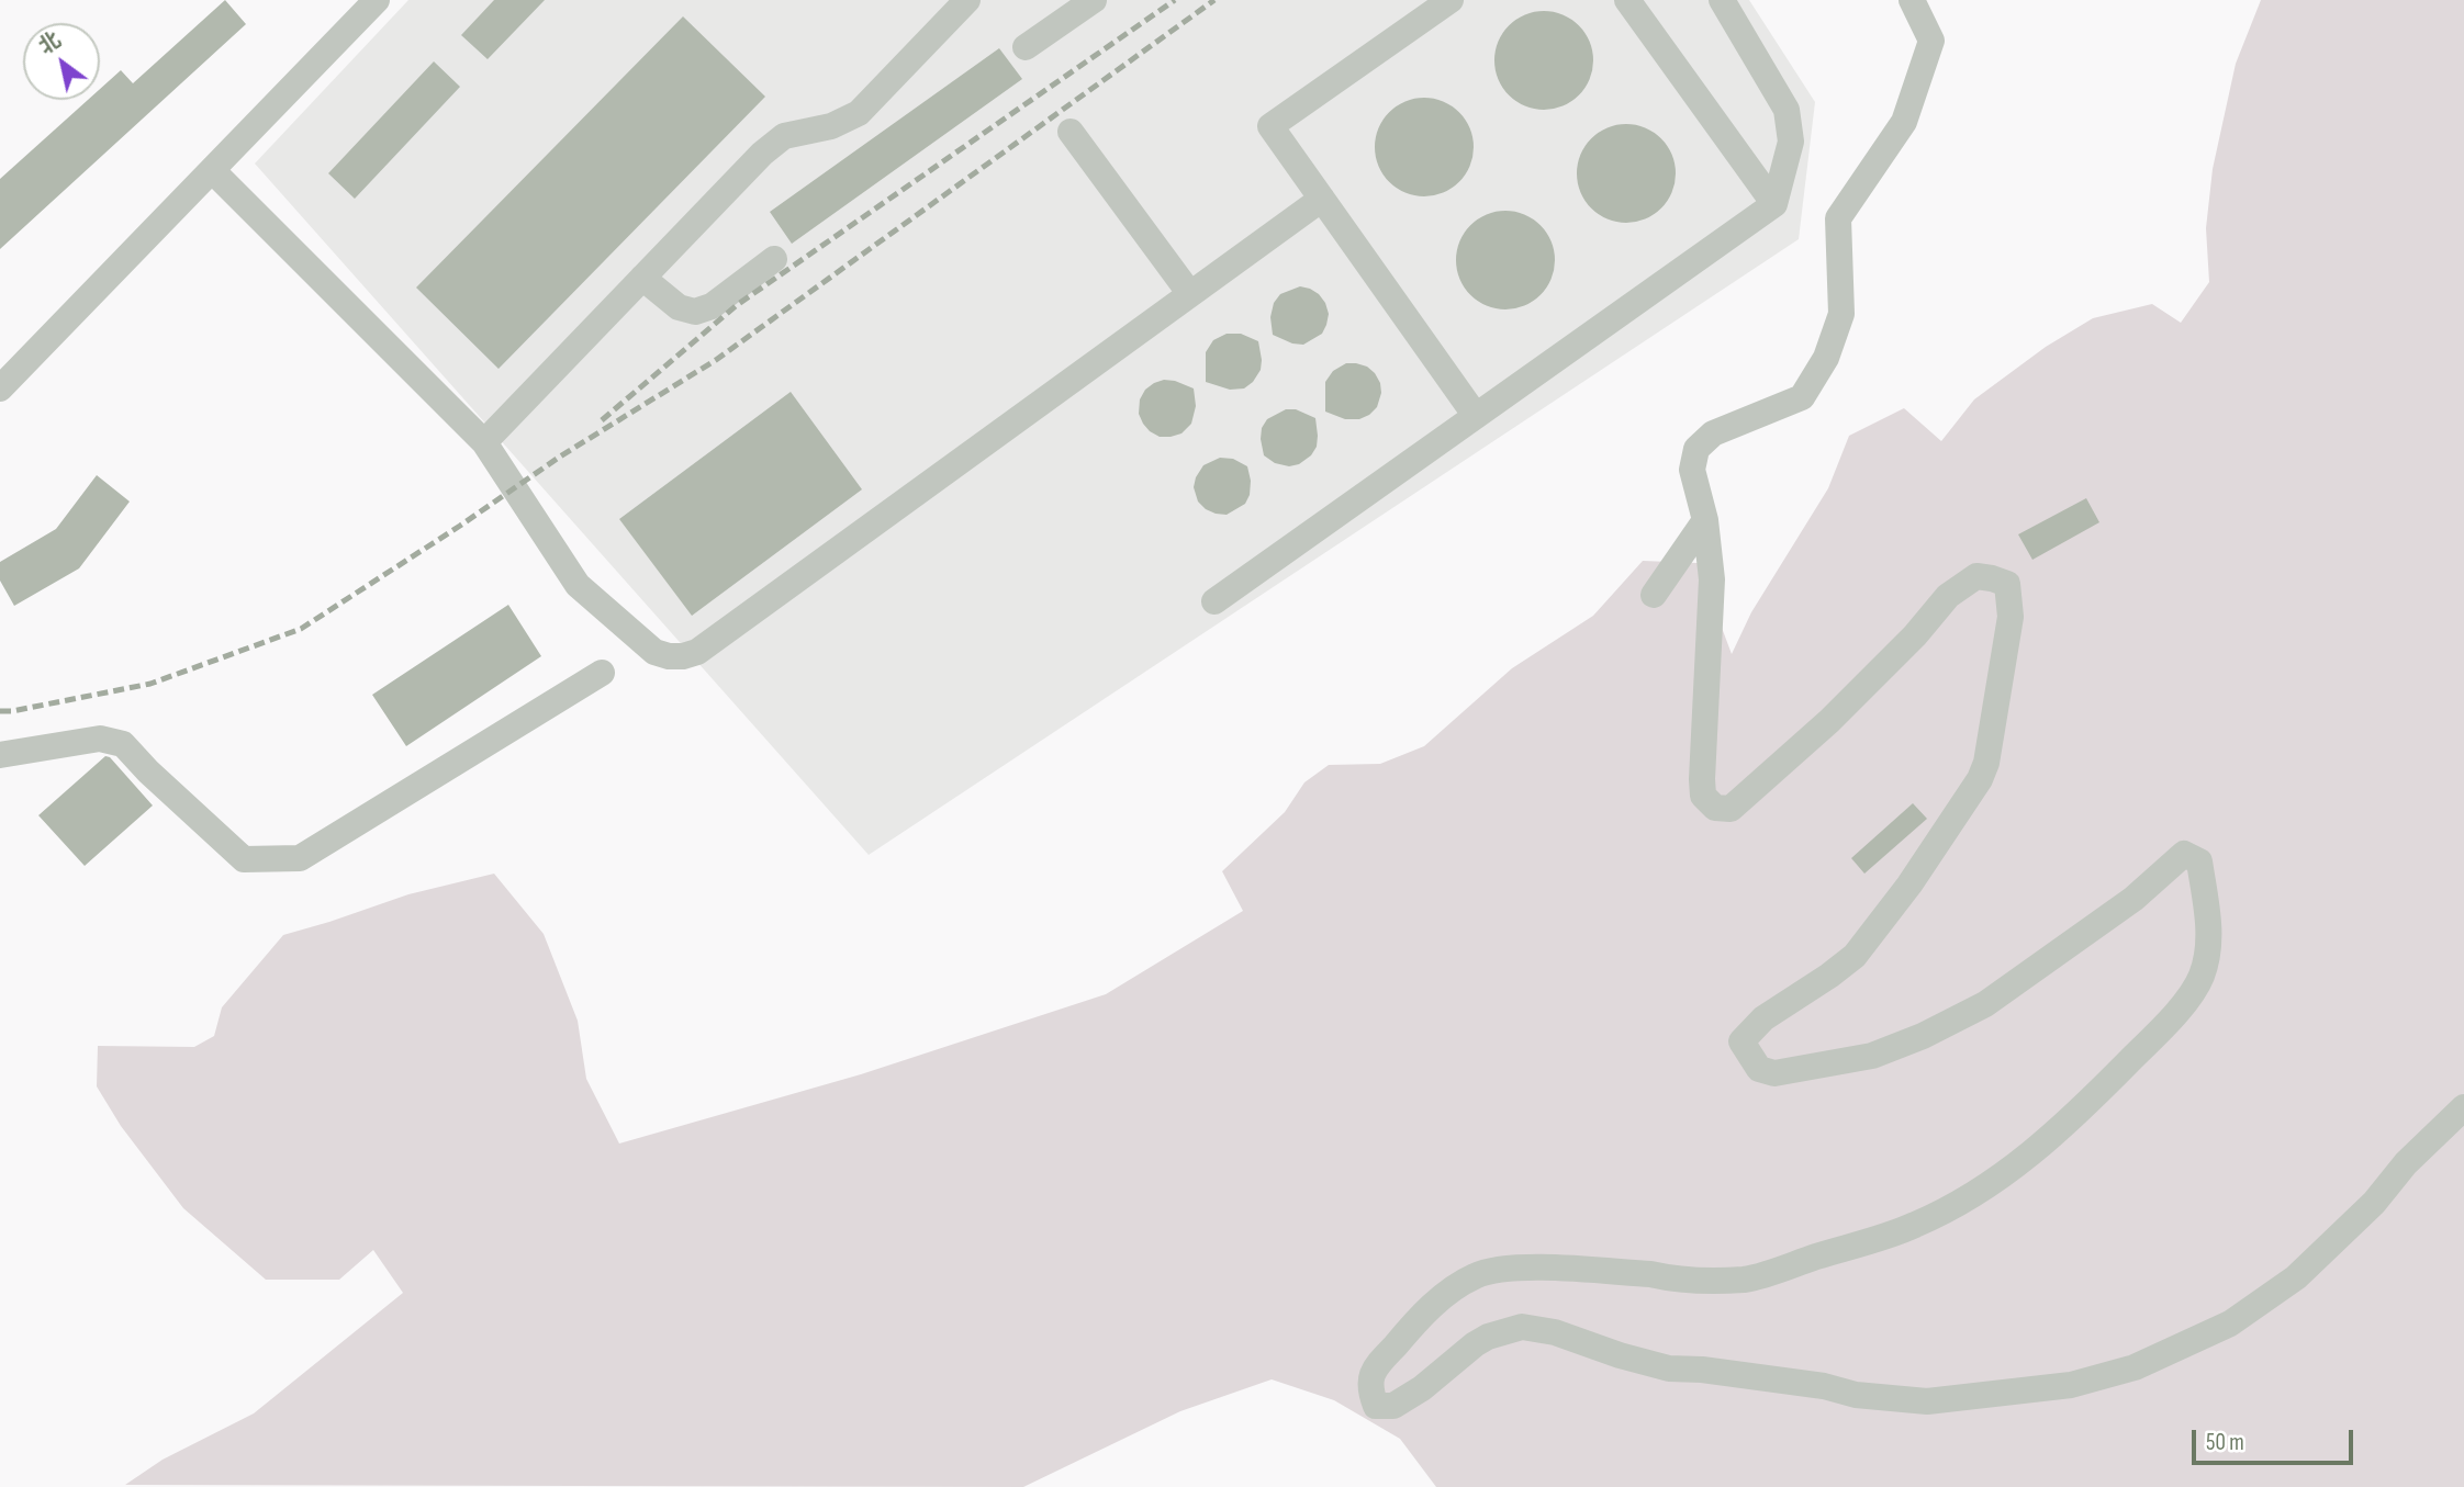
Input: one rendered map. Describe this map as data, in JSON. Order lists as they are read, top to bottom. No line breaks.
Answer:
{"scale_bar":"50 m","north":"top left"}
